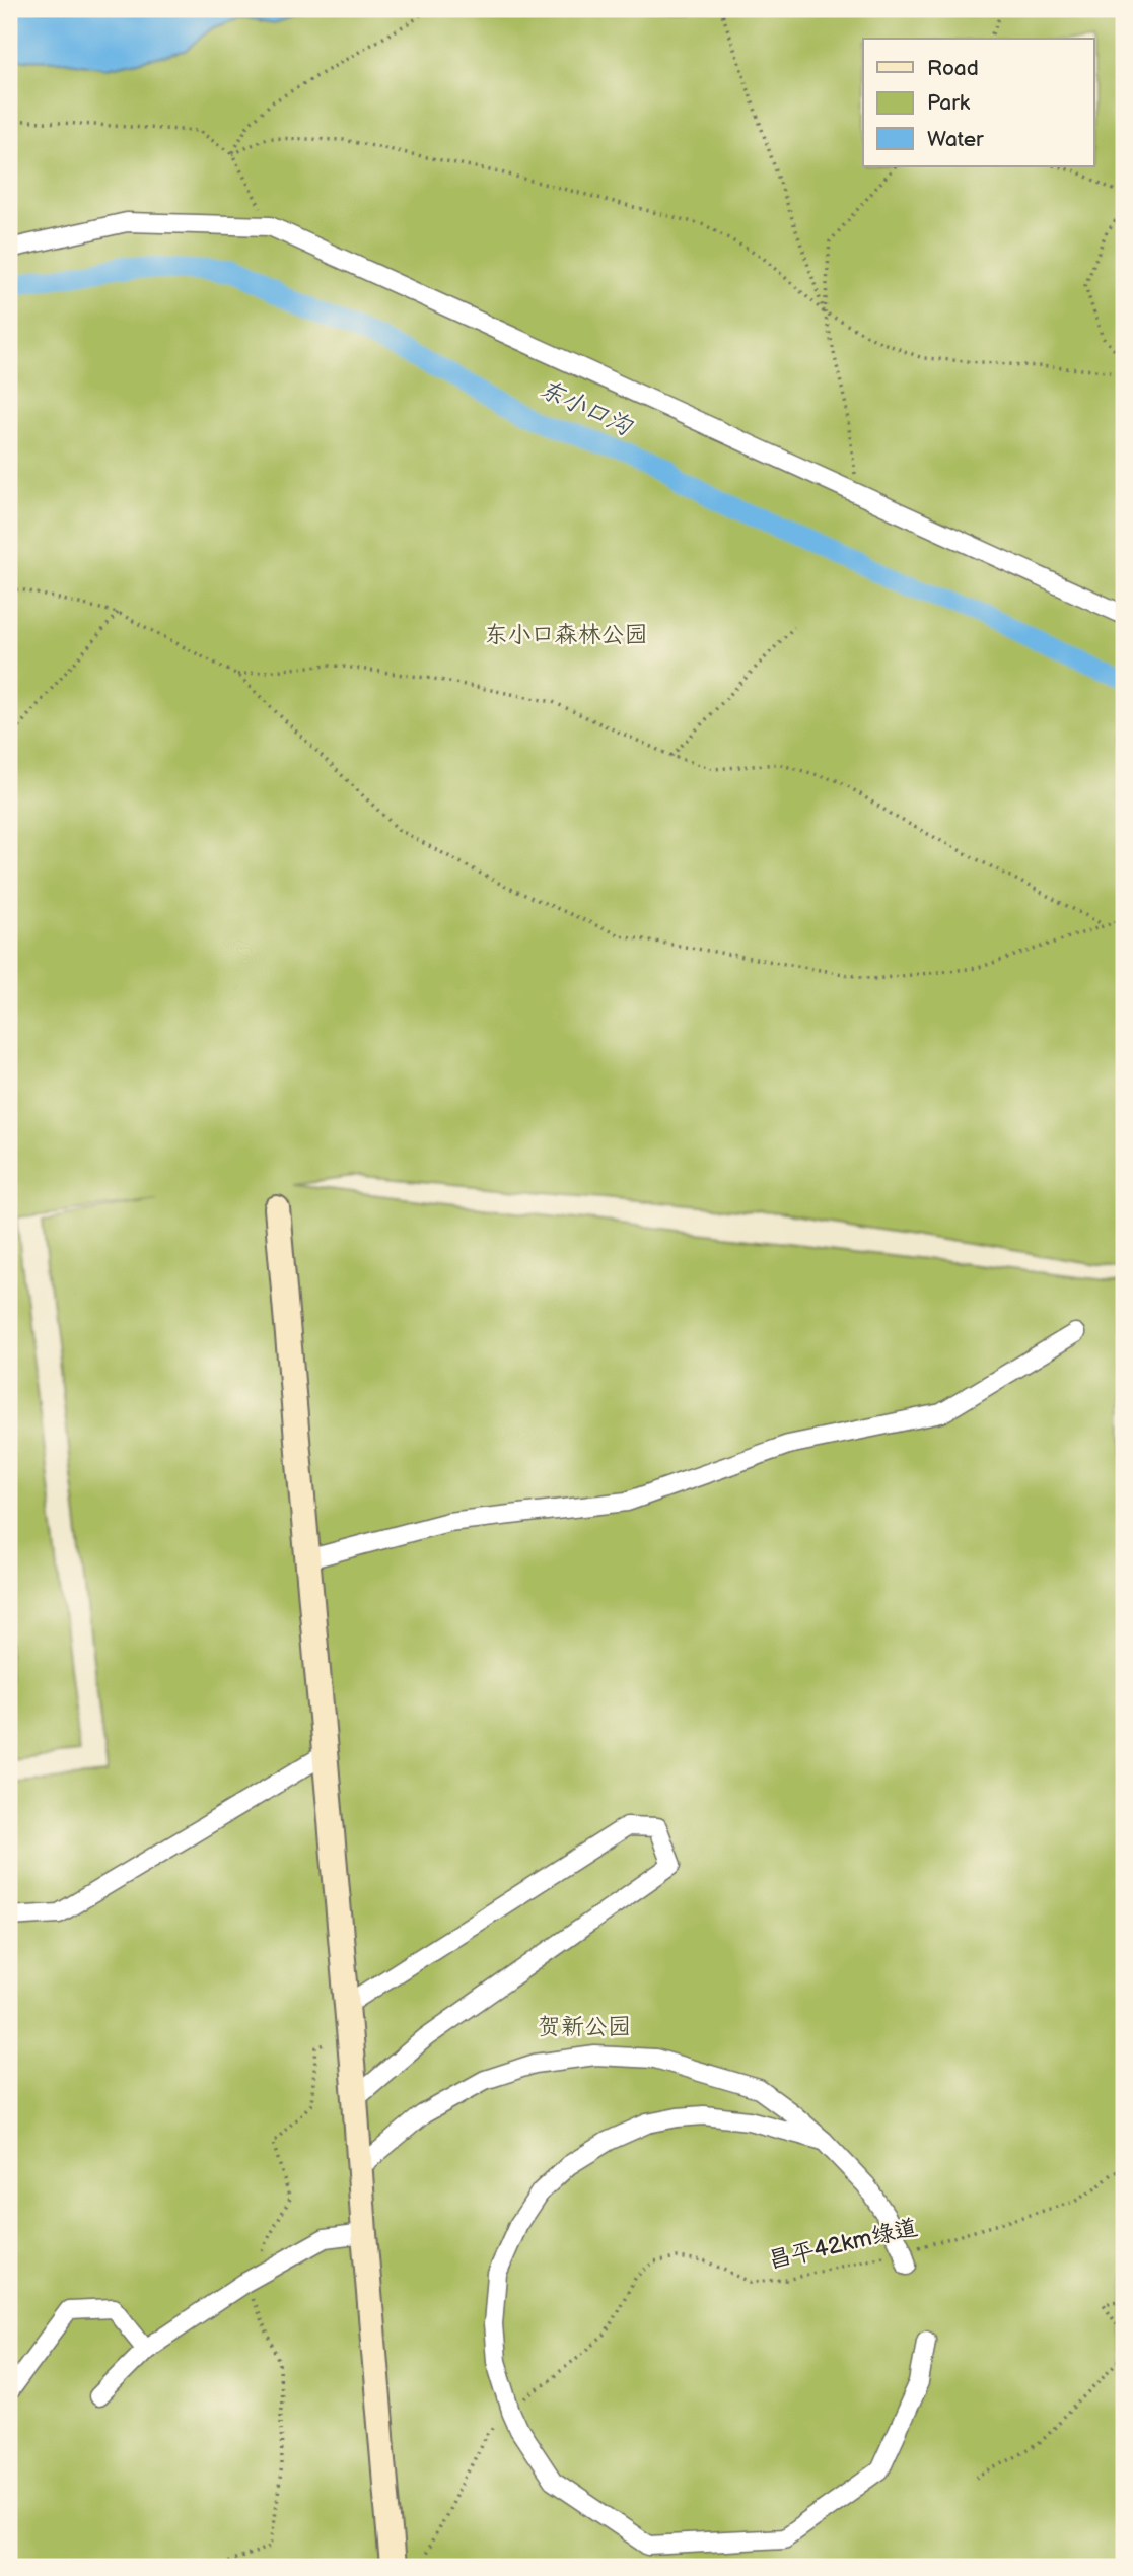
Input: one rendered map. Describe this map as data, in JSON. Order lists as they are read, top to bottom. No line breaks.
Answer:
{"streets":{"path":["昌平42km绿道"]},"water":["东小口沟"],"parks":["东小口森林公园","贺新公园"],"legend":["Road","Park","Water"]}
